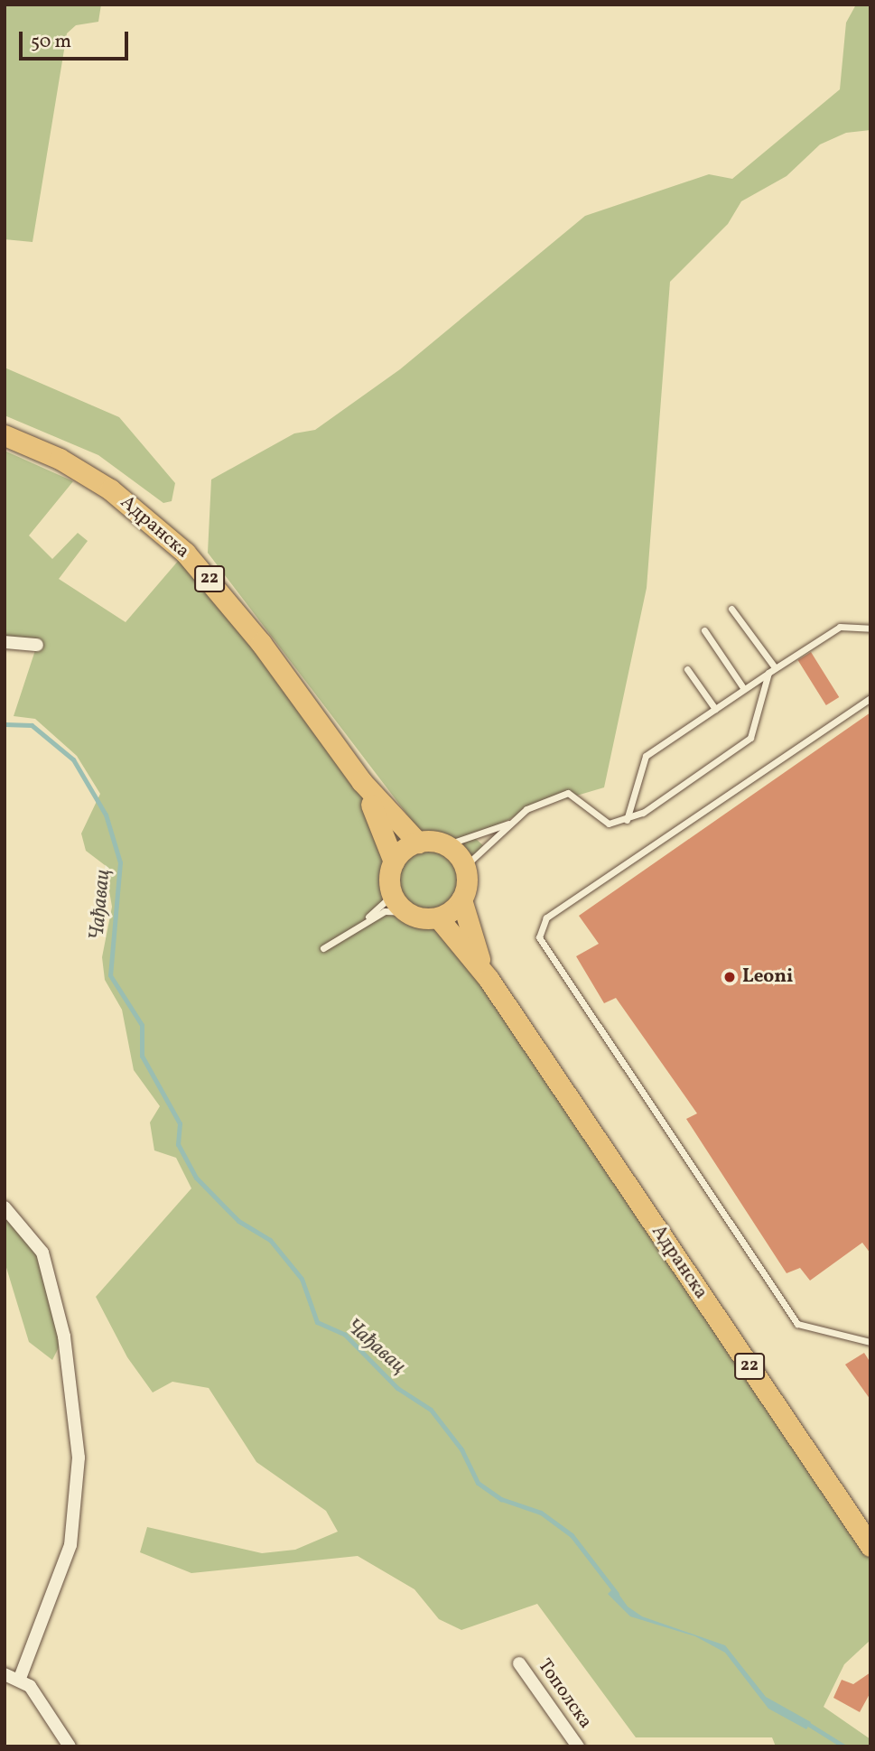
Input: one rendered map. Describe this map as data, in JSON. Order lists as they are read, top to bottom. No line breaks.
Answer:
{"streets":{"main road":["Адранска","22"],"street":["Тополска"]},"crossings":[["Адранска","22"]],"water":["Чађавац"],"places":["Leoni"],"scale_bar":"50 m"}
